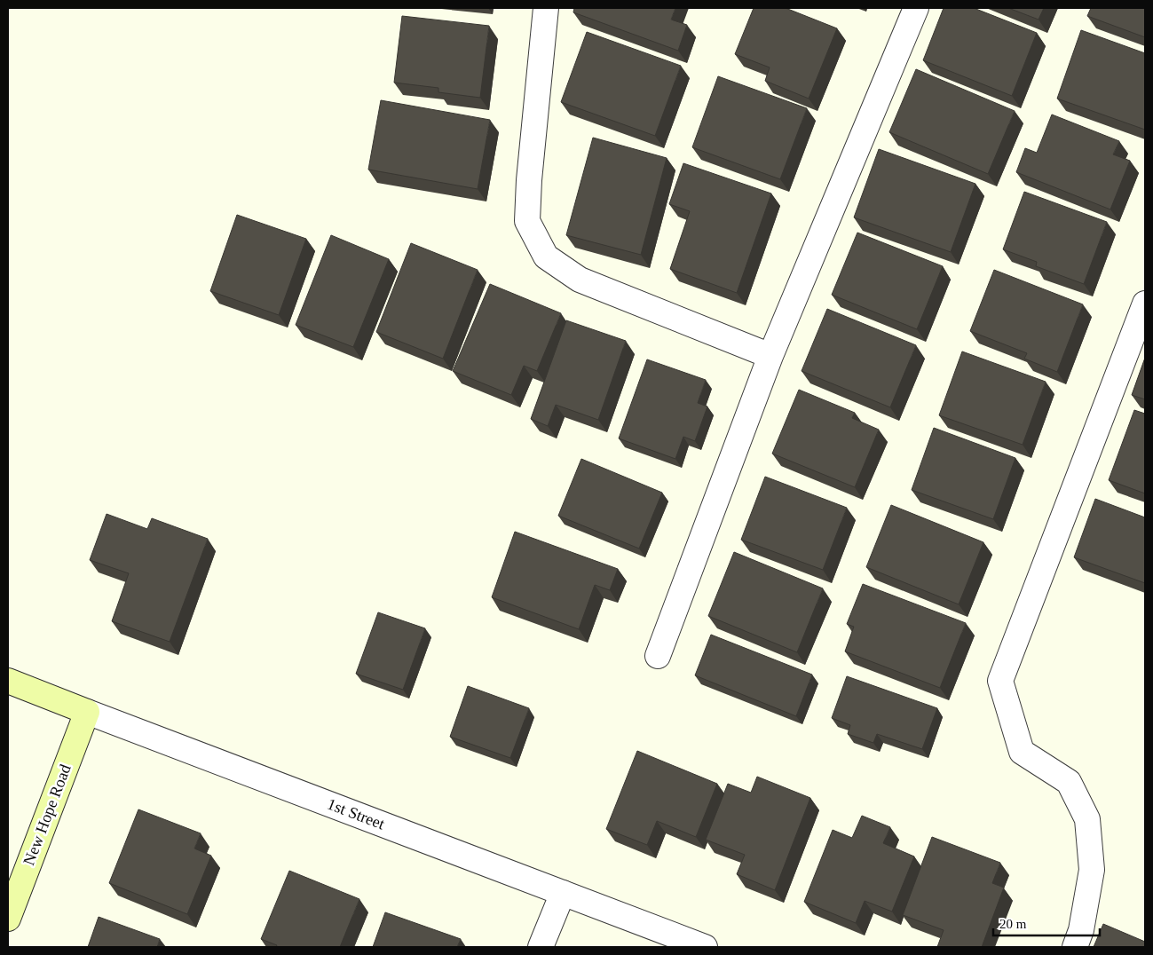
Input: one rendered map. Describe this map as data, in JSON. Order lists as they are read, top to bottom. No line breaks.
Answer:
{"streets":{"main road":["1st Street","New Hope Road"]},"crossings":[["1st Street","New Hope Road"]],"scale_bar":"20 m"}
